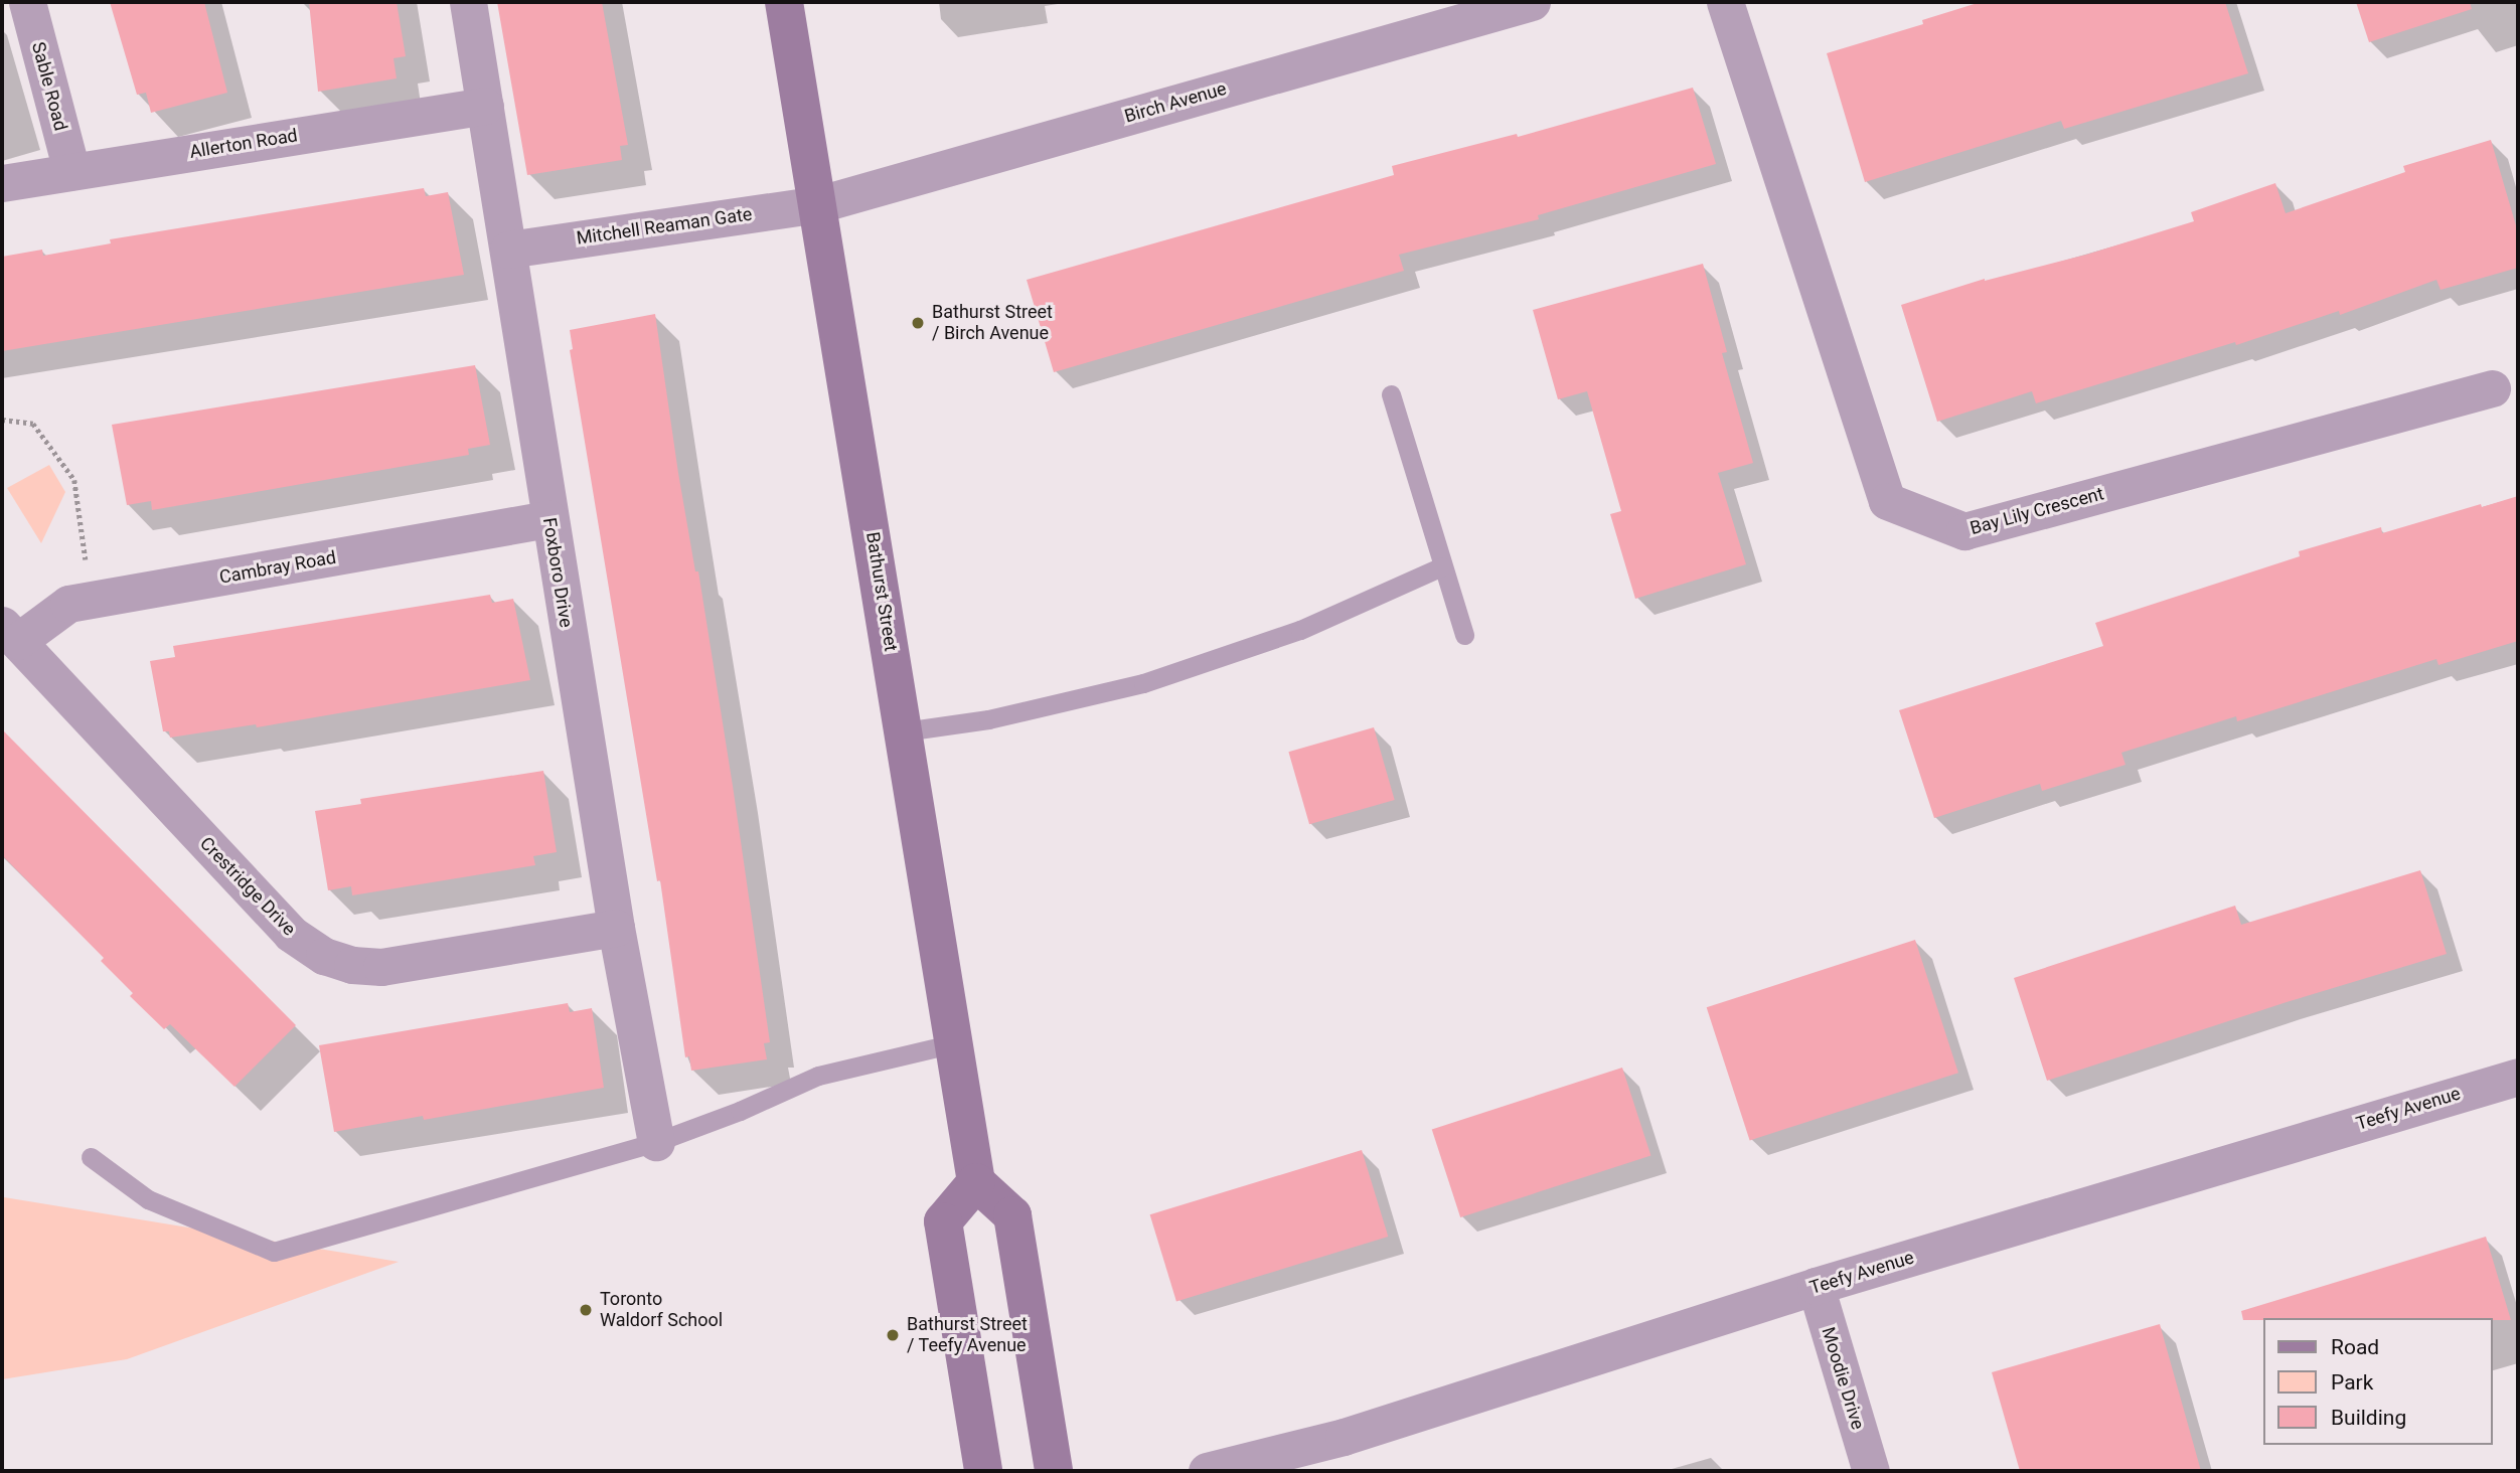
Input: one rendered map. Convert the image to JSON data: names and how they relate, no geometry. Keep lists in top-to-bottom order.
{
  "streets": {
    "main road": ["Bathurst Street"],
    "street": [
      "Sable Road",
      "Birch Avenue",
      "Allerton Road",
      "Mitchell Reaman Gate",
      "Bay Lily Crescent",
      "Cambray Road",
      "Foxboro Drive",
      "Crestridge Drive",
      "Teefy Avenue",
      "Moodie Drive"
    ]
  },
  "crossings": [
    ["Sable Road", "Allerton Road"],
    ["Birch Avenue", "Mitchell Reaman Gate"],
    ["Birch Avenue", "Bathurst Street"],
    ["Allerton Road", "Foxboro Drive"],
    ["Mitchell Reaman Gate", "Foxboro Drive"],
    ["Mitchell Reaman Gate", "Bathurst Street"],
    ["Cambray Road", "Foxboro Drive"],
    ["Cambray Road", "Crestridge Drive"],
    ["Foxboro Drive", "Crestridge Drive"],
    ["Teefy Avenue", "Moodie Drive"]
  ],
  "places": ["Bathurst Street / Birch Avenue", "Toronto Waldorf School", "Bathurst Street / Teefy Avenue"],
  "legend": ["Road", "Park", "Building"]
}
